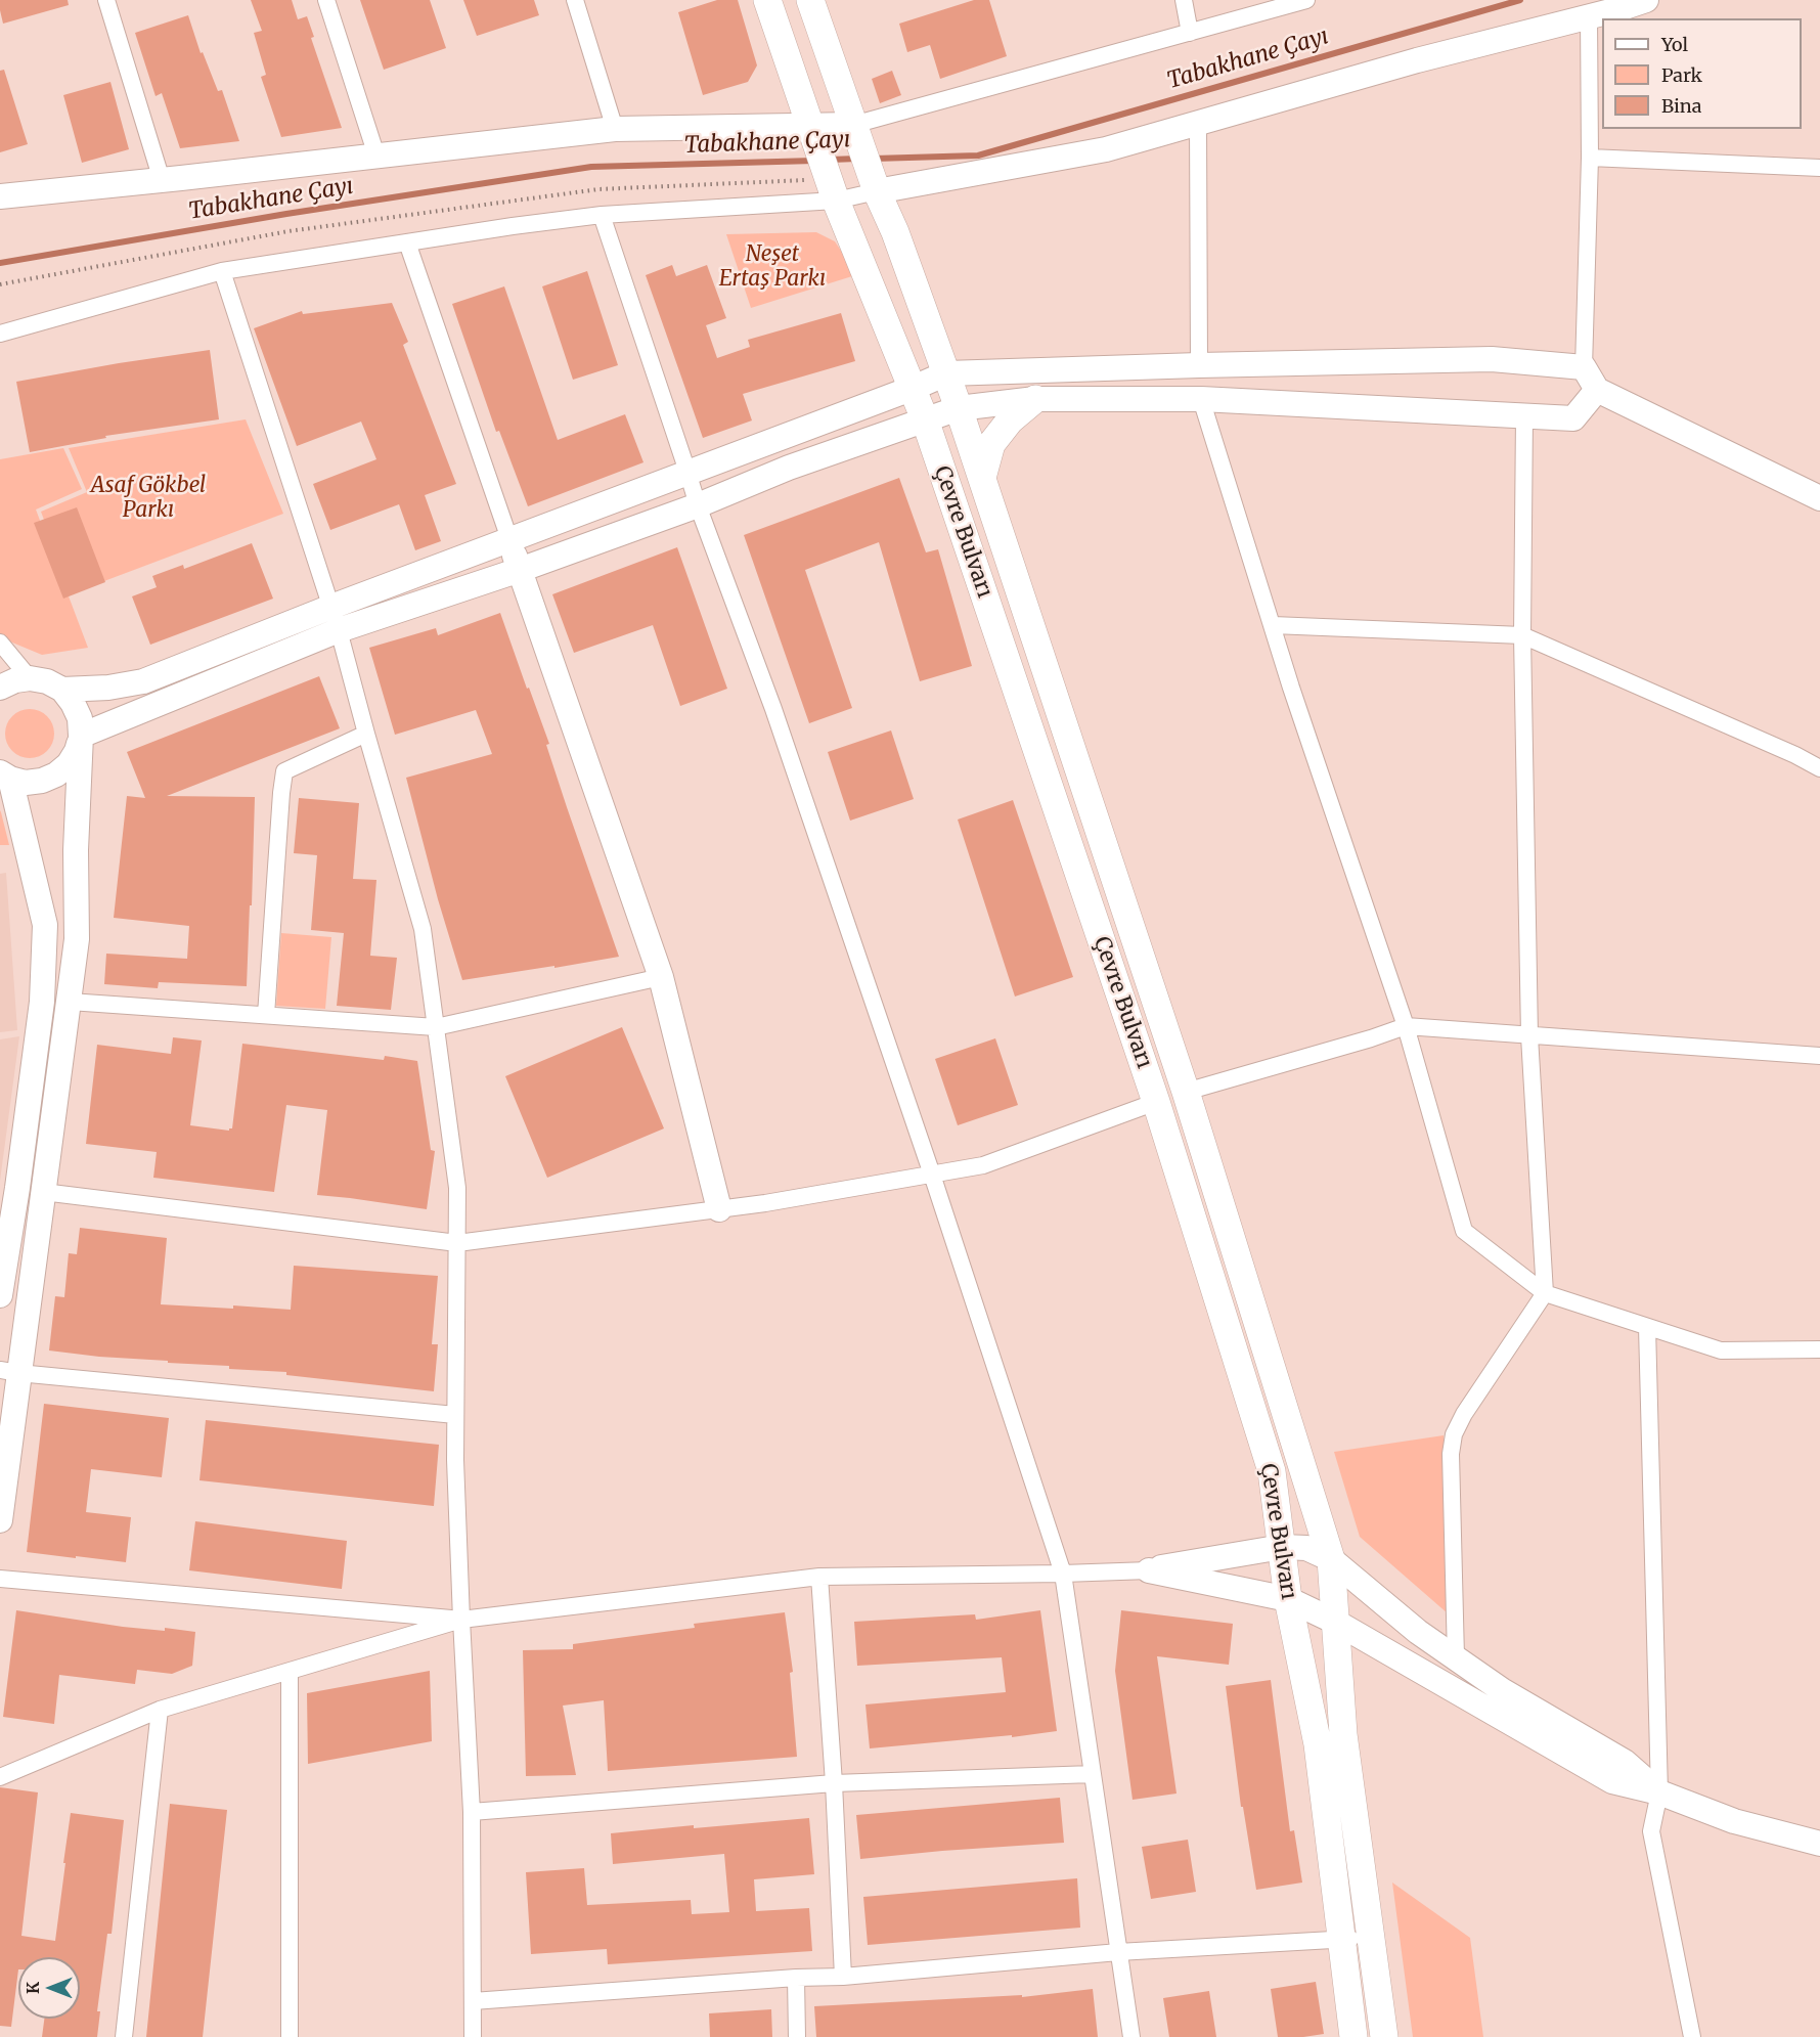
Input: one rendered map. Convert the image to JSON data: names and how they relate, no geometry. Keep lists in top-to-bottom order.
{
  "streets": {
    "main road": ["Çevre Bulvarı"]
  },
  "water": ["Tabakhane Çayı"],
  "parks": ["Neşet Ertaş Parkı", "Asaf Gökbel Parkı"],
  "legend": ["Yol", "Park", "Bina"],
  "north": "left"
}
